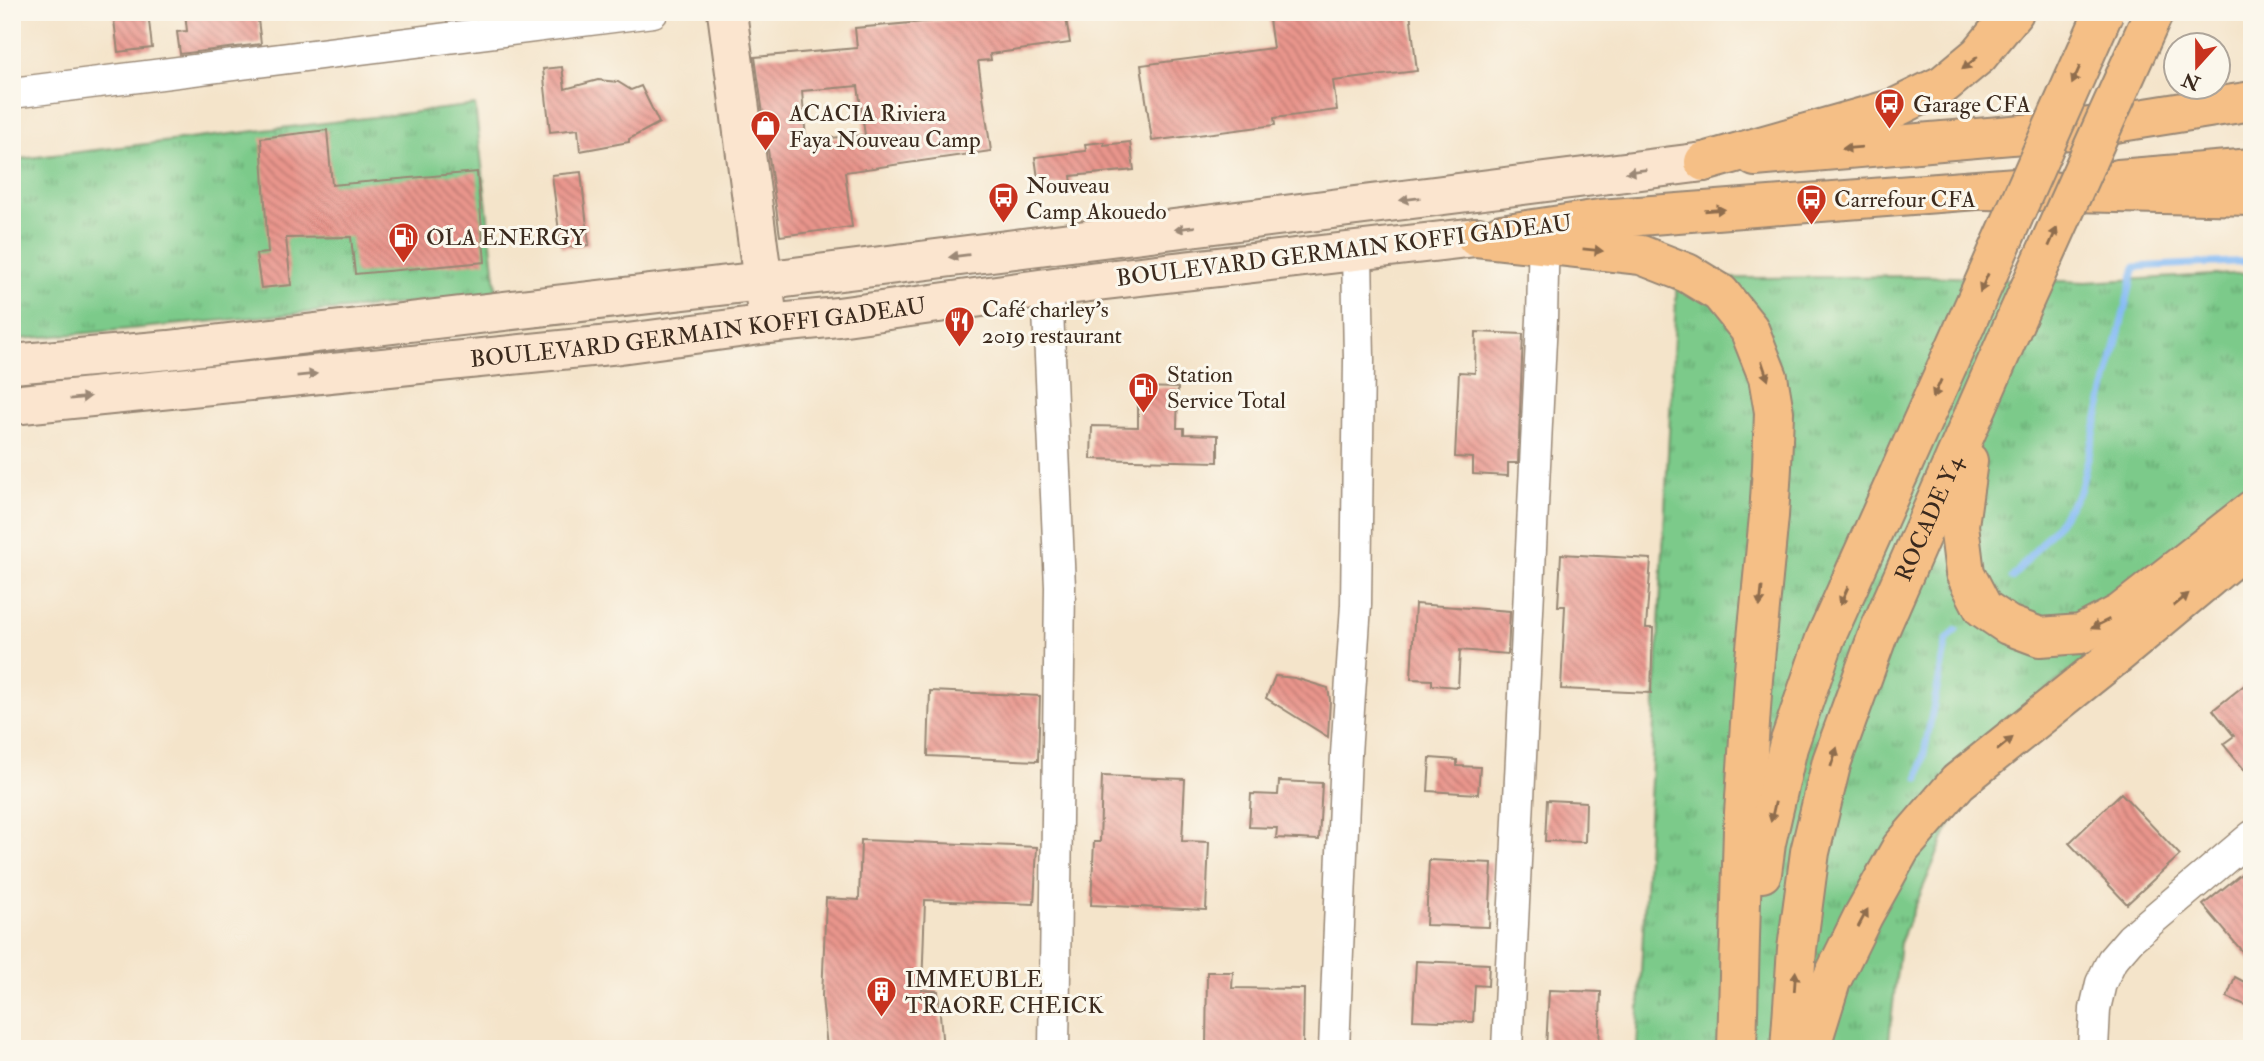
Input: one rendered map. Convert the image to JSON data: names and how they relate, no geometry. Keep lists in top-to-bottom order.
{
  "streets": {
    "main road": ["BOULEVARD GERMAIN KOFFI GADEAU", "ROCADE Y4"]
  },
  "places": {
    "bus stop": ["Garage CFA", "Nouveau Camp Akouedo", "Carrefour CFA"],
    "shop": ["ACACIA Riviera Faya Nouveau Camp"],
    "fuel station": ["OLA ENERGY", "Station Service Total"],
    "restaurant": ["Café charley's 2019 restaurant"],
    "building": ["IMMEUBLE TRAORE CHEICK"]
  },
  "north": "bottom"
}
